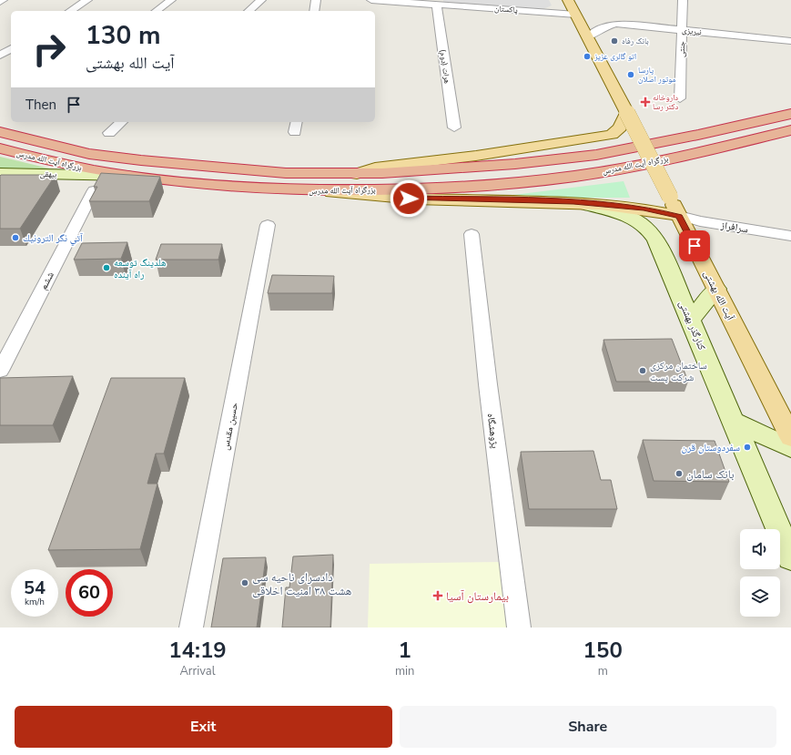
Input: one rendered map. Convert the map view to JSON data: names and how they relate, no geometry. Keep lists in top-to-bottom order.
{
  "streets": {
    "highway": ["بزرگراه آیت الله مدرس"],
    "main road": ["بیهقی", "آیت الله بهشتی", "کنارگذر بهشتی"],
    "street": [
      "پاکستان",
      "نیریزی",
      "جنتی",
      "هرات (دوم)",
      "سرافراز",
      "ششم",
      "حسین مقدس",
      "پژوهشگاه"
    ]
  },
  "crossings": [
    ["پاکستان", "هرات (دوم)"],
    ["پاکستان", "آیت الله بهشتی"],
    ["نیریزی", "جنتی"],
    ["نیریزی", "آیت الله بهشتی"],
    ["بزرگراه آیت الله مدرس", "بیهقی"],
    ["سرافراز", "آیت الله بهشتی"]
  ],
  "places": {
    "other": [
      "بانک رفاه",
      "اتو گالری عزیز",
      "پارسا موتور اصلان",
      "آتي نگر الترونيك",
      "هلدینگ توسعه راه آینده",
      "ساختمان مرکزی شرکت پست",
      "سفردوستان قرن",
      "بانک سامان",
      "دادسرای ناحیه سی هشت ۳۸ امنیت اخلاقی"
    ],
    "health": ["داروخانه دکتر رسا", "بیمارستان آسیا"]
  },
  "page": {
    "turn": ["130 m", "آیت الله بهشتی"],
    "then": "Then",
    "speed": "54 km/h",
    "limit": "60",
    "eta": [
      "14:19",
      "Arrival",
      "1",
      "min",
      "150",
      "m"
    ],
    "buttons": ["Exit", "Share"]
  }
}
